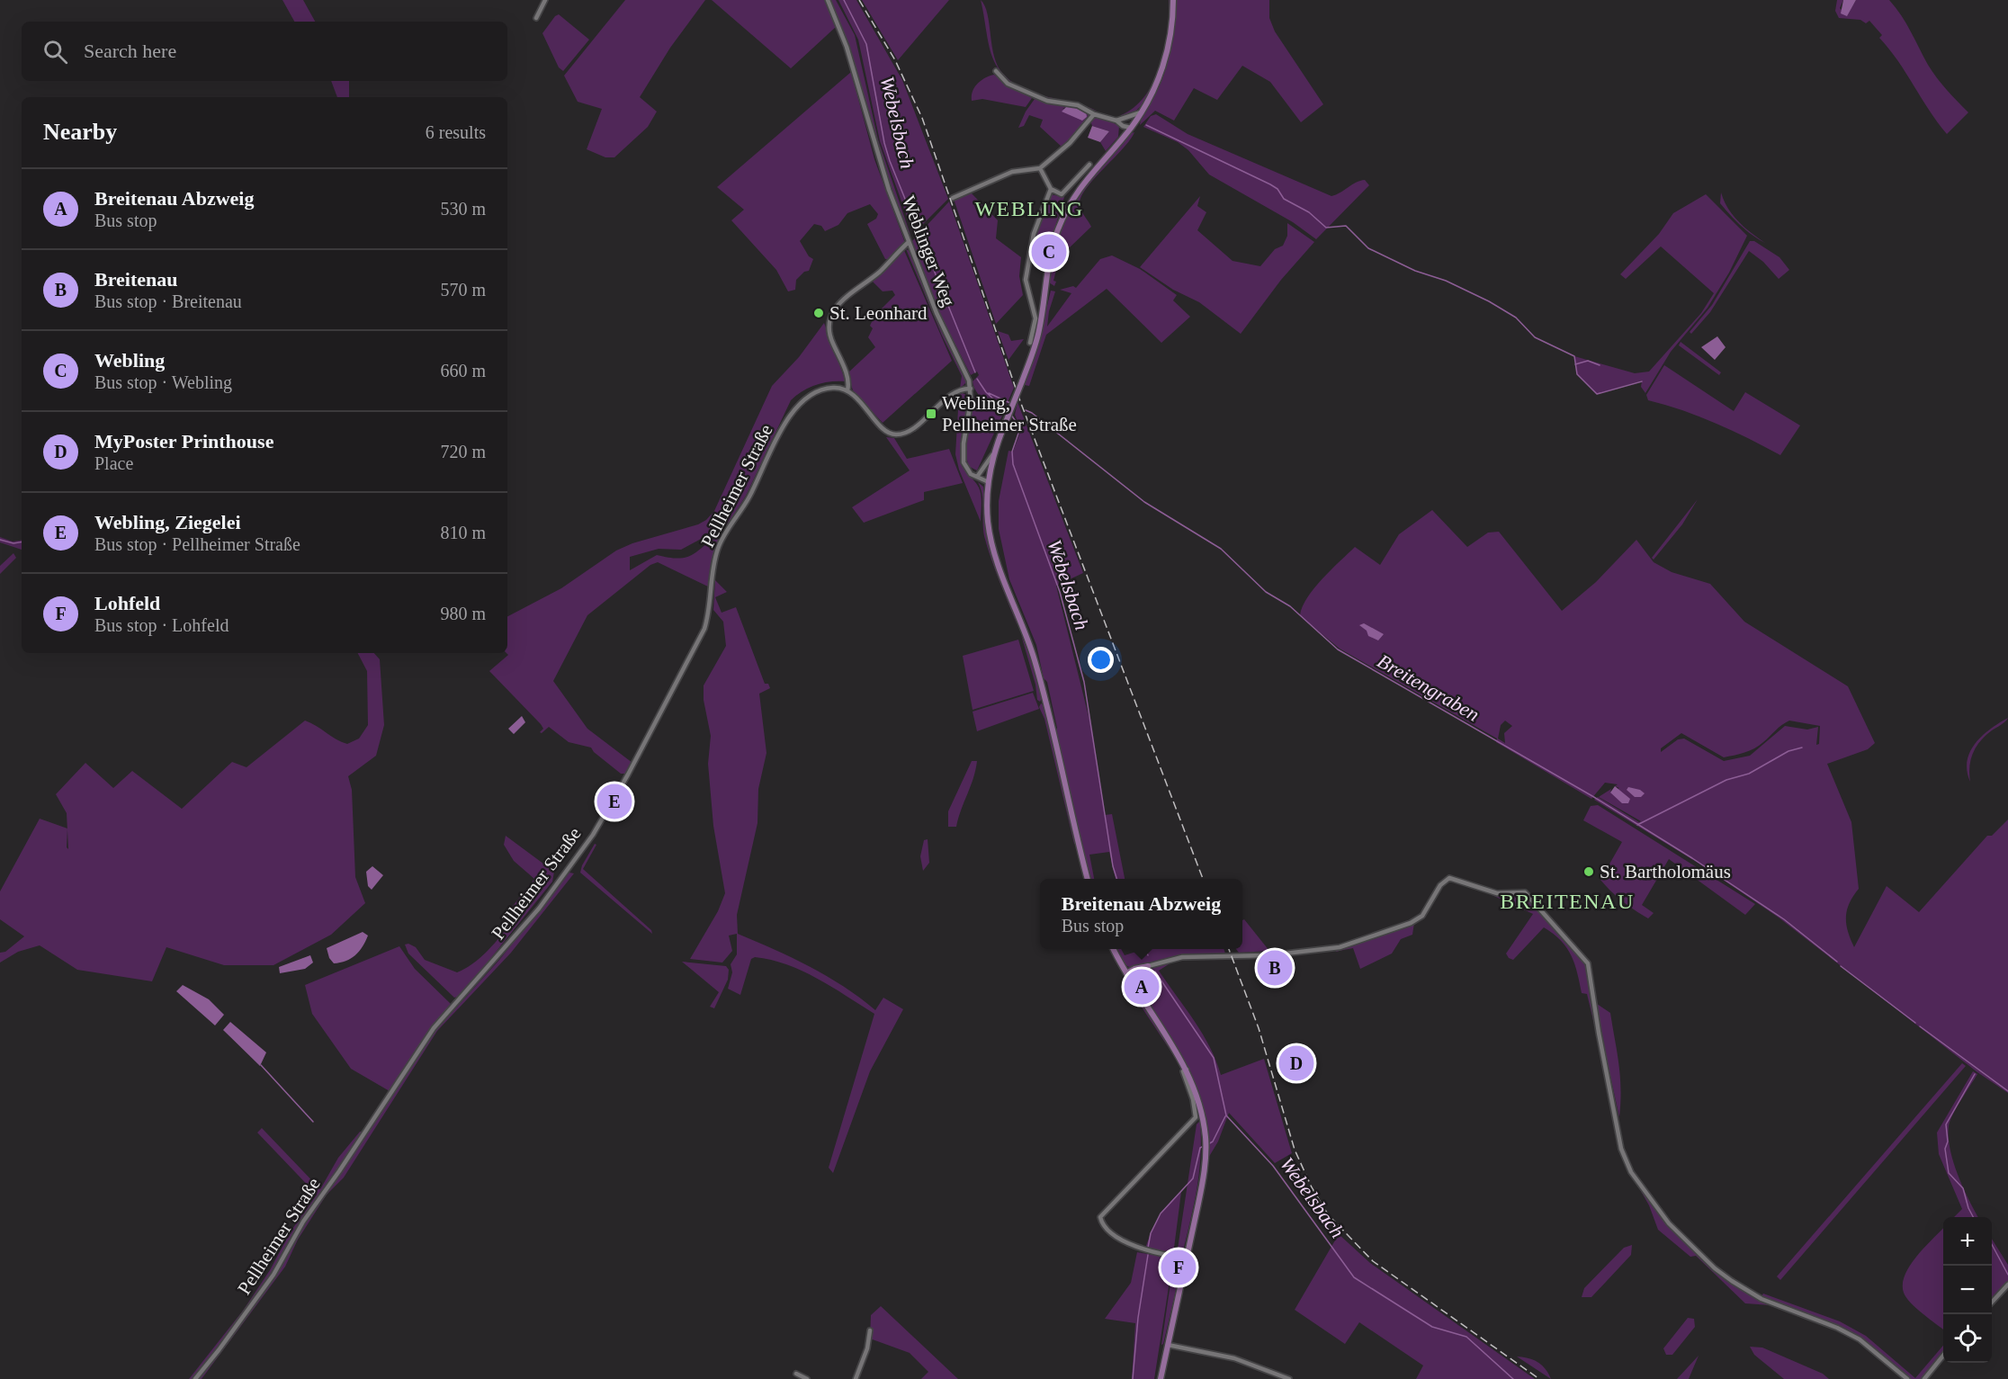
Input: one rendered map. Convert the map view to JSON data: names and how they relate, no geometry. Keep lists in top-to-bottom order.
{
  "streets": {
    "street": ["Weblinger Weg", "Pellheimer Straße"]
  },
  "districts": ["WEBLING", "BREITENAU"],
  "water": ["Webelsbach", "Breitengraben"],
  "places": {
    "other": ["St. Leonhard", "St. Bartholomäus"],
    "transit": ["Webling, Pellheimer Straße"]
  },
  "page": {
    "search": "Search here",
    "heading": ["Nearby", "6 results"],
    "list": [
      {
        "mark": "A",
        "name": "Breitenau Abzweig",
        "note": "Bus stop",
        "value": "530 m"
      },
      {
        "mark": "B",
        "name": "Breitenau",
        "note": "Bus stop · Breitenau",
        "value": "570 m"
      },
      {
        "mark": "C",
        "name": "Webling",
        "note": "Bus stop · Webling",
        "value": "660 m"
      },
      {
        "mark": "D",
        "name": "MyPoster Printhouse",
        "note": "Place",
        "value": "720 m"
      },
      {
        "mark": "E",
        "name": "Webling, Ziegelei",
        "note": "Bus stop · Pellheimer Straße",
        "value": "810 m"
      },
      {
        "mark": "F",
        "name": "Lohfeld",
        "note": "Bus stop · Lohfeld",
        "value": "980 m"
      }
    ],
    "pins": [
      "C",
      "E",
      "B",
      "A",
      "D",
      "F"
    ],
    "popup": ["Breitenau Abzweig", "Bus stop"],
    "map_buttons": ["+", "−"]
  }
}
